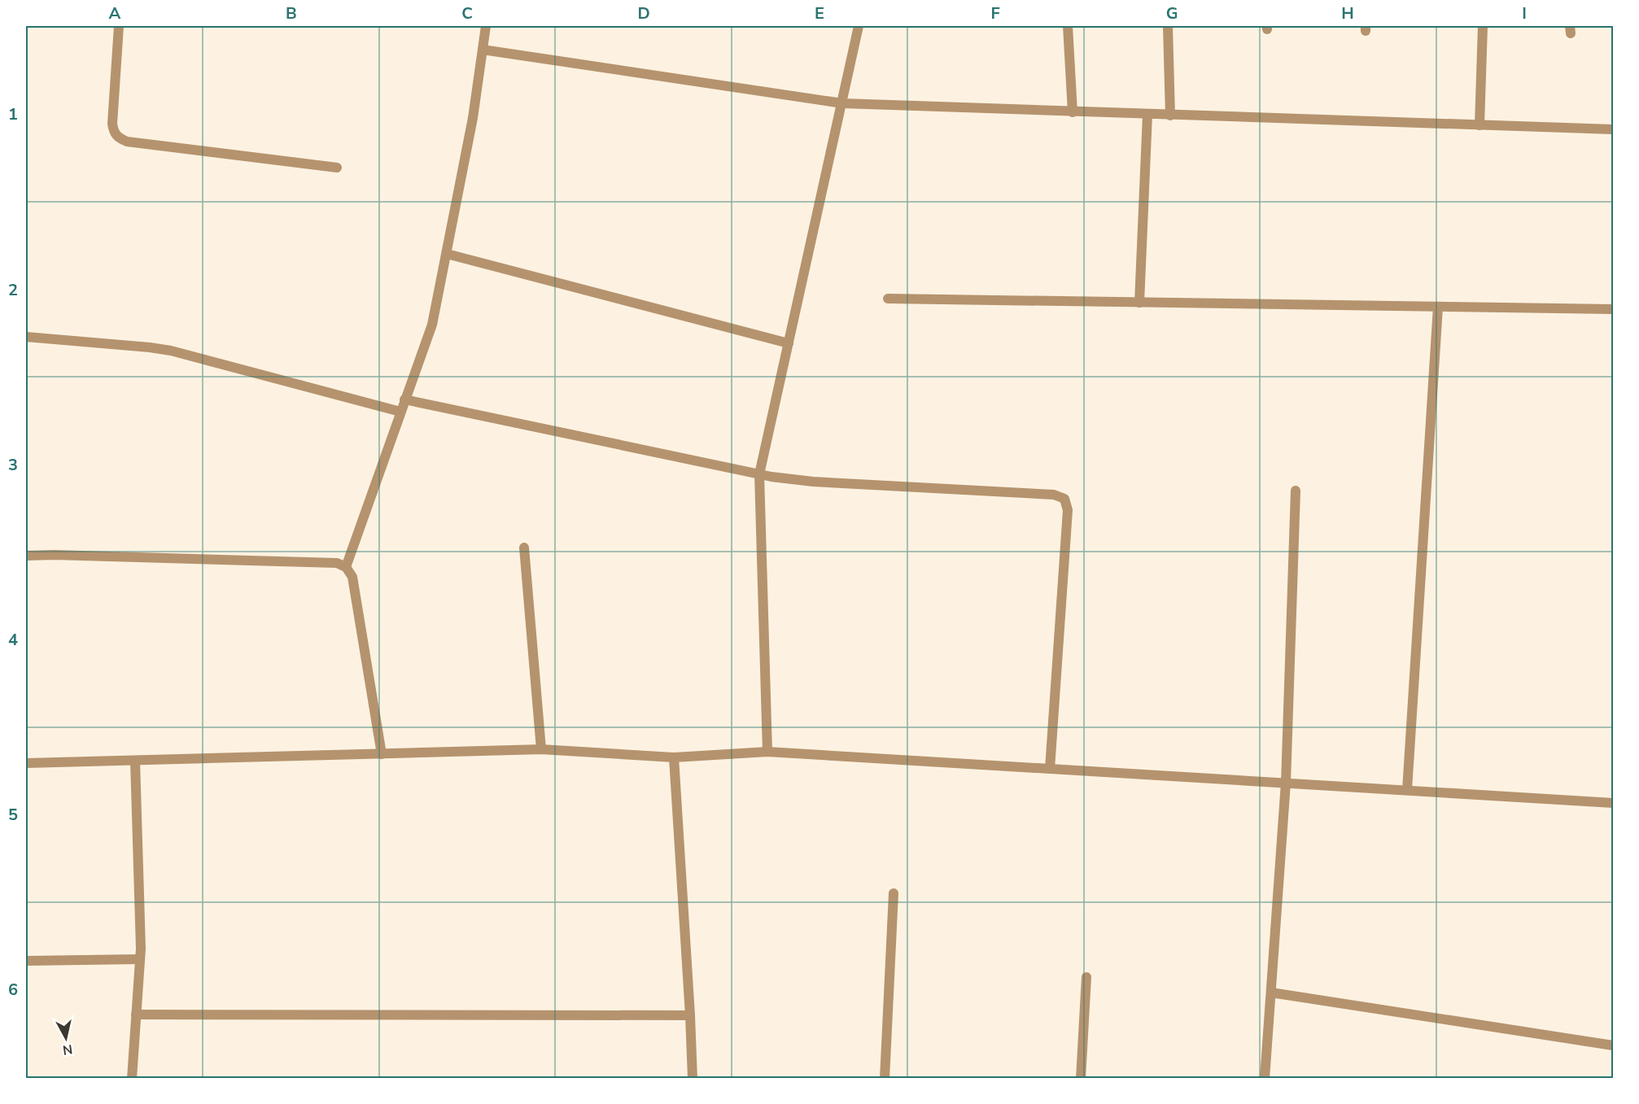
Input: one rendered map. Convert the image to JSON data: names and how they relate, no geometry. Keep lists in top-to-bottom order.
{
  "north": "bottom",
  "grid": {
    "columns": [
      "A",
      "B",
      "C",
      "D",
      "E",
      "F",
      "G",
      "H",
      "I"
    ],
    "rows": [
      "1",
      "2",
      "3",
      "4",
      "5",
      "6"
    ]
  }
}
